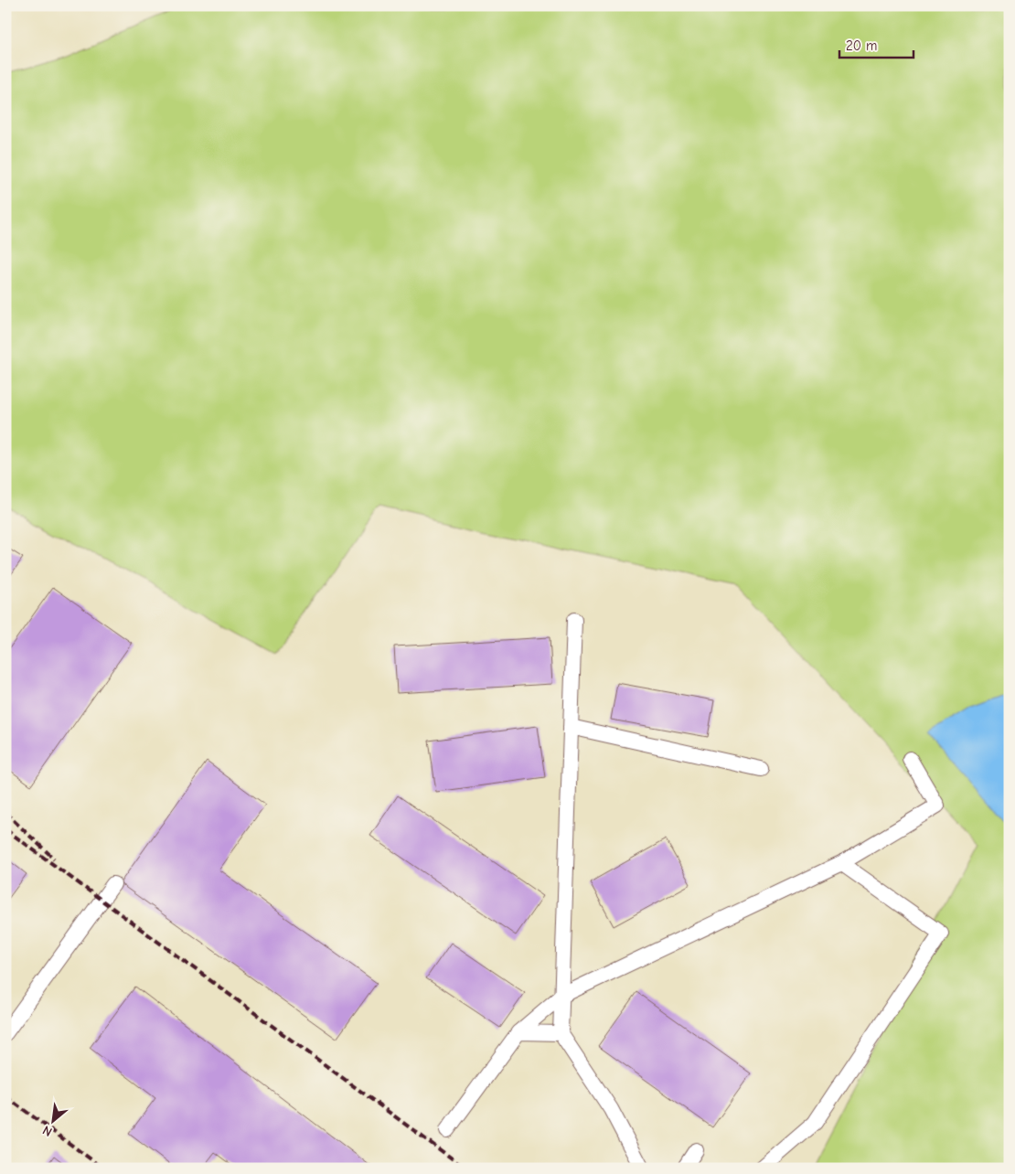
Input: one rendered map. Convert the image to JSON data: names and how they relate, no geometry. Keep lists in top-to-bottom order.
{
  "scale_bar": "20 m",
  "north": "bottom left"
}
